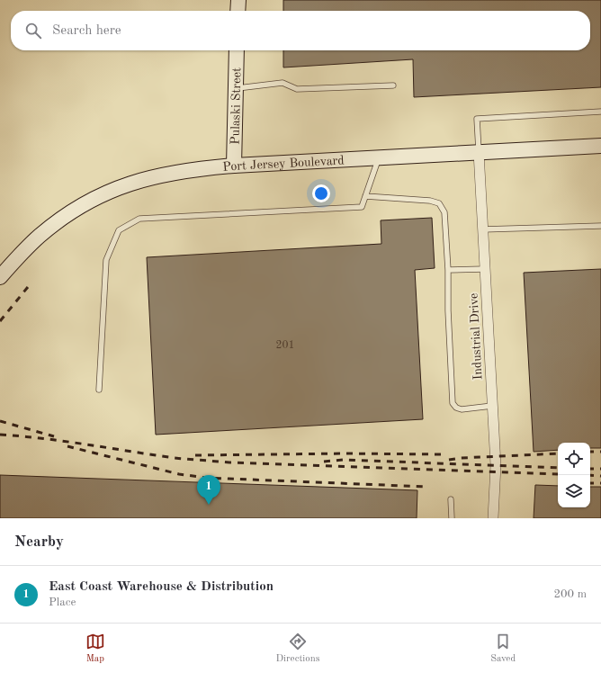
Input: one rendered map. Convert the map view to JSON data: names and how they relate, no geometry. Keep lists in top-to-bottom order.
{
  "streets": {
    "street": ["Pulaski Street", "Port Jersey Boulevard", "Industrial Drive"]
  },
  "crossings": [
    ["Pulaski Street", "Port Jersey Boulevard"],
    ["Port Jersey Boulevard", "Industrial Drive"]
  ],
  "house_numbers": ["201"],
  "page": {
    "search": "Search here",
    "pins": "1",
    "heading": "Nearby",
    "list": [
      {
        "mark": "1",
        "name": "East Coast Warehouse & Distribution",
        "note": "Place",
        "value": "200 m"
      }
    ],
    "nav": ["Map", "Directions", "Saved"]
  }
}
